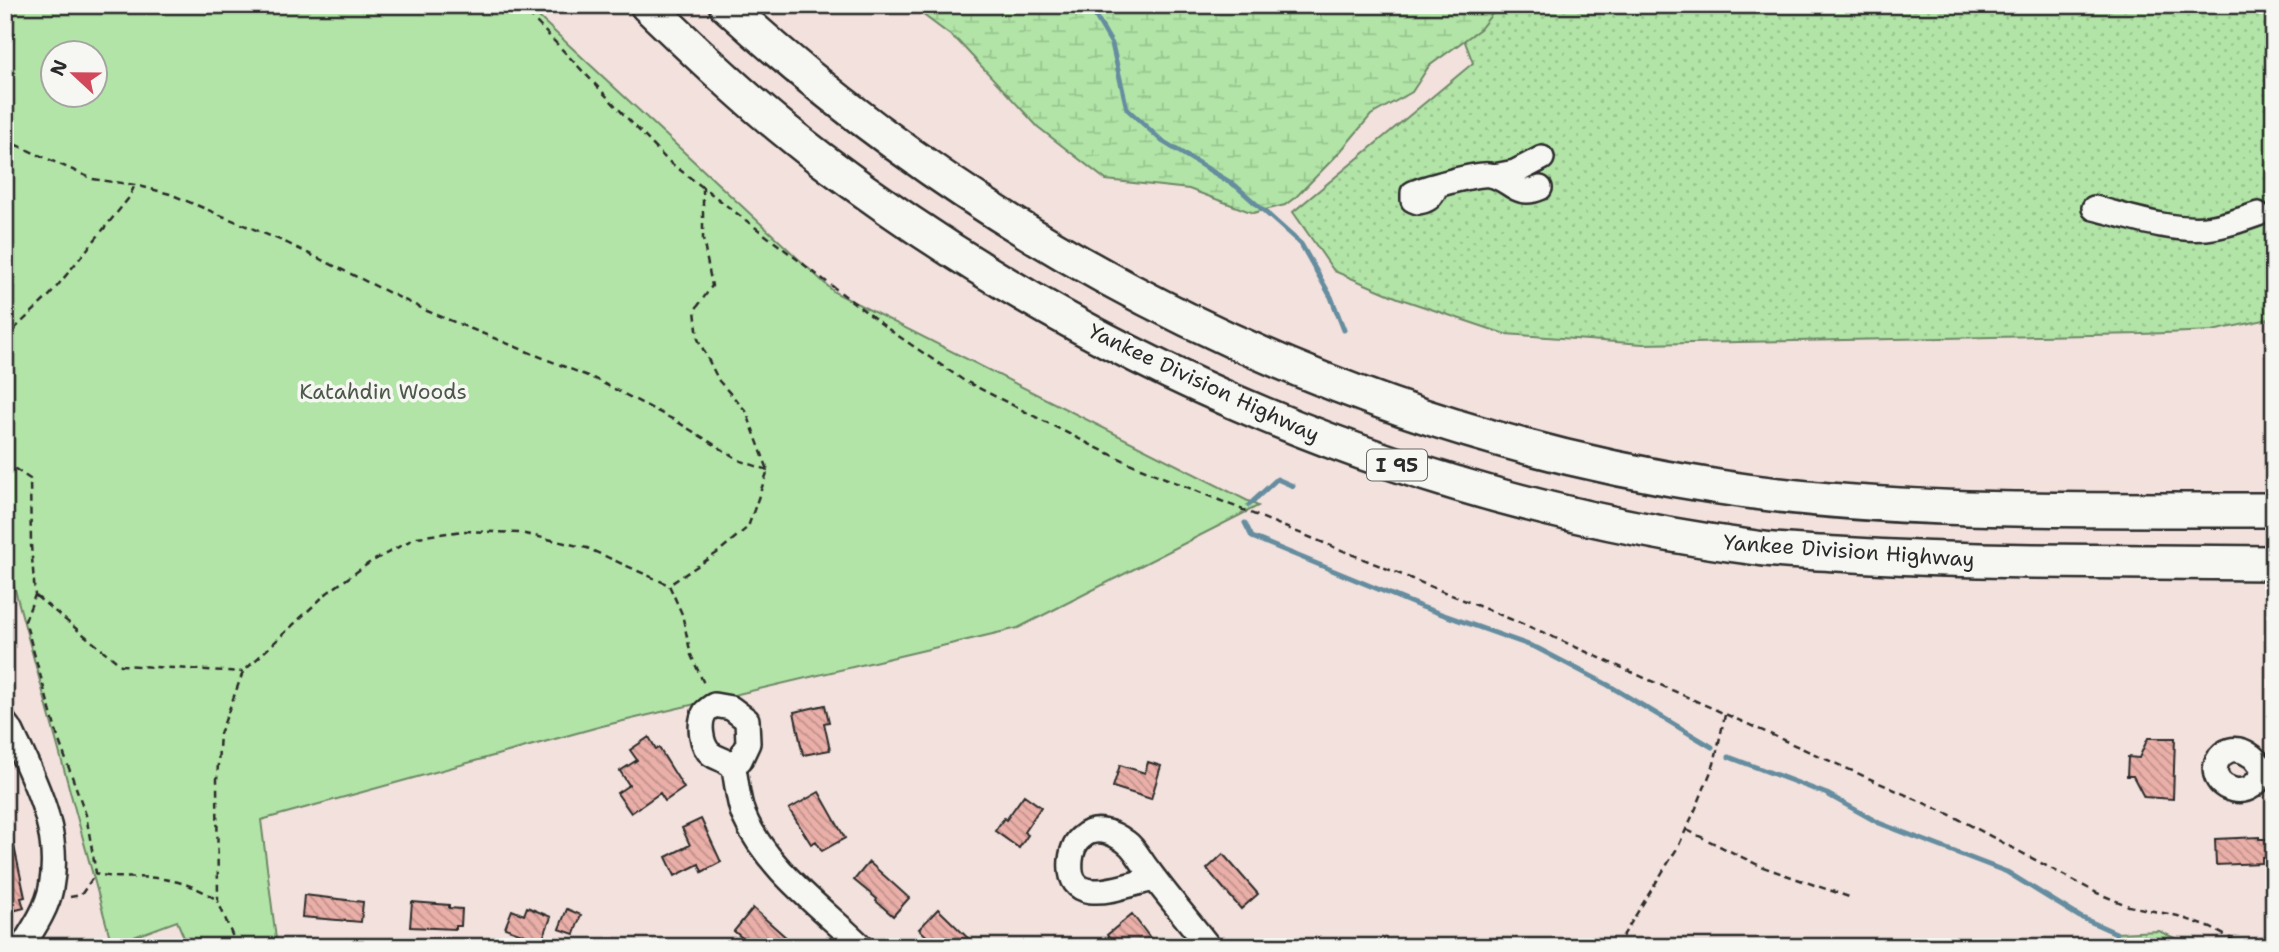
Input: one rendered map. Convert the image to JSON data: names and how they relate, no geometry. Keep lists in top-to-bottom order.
{
  "streets": {
    "highway": ["Yankee Division Highway", "I 95"]
  },
  "parks": ["Katahdin Woods"],
  "north": "left"
}
